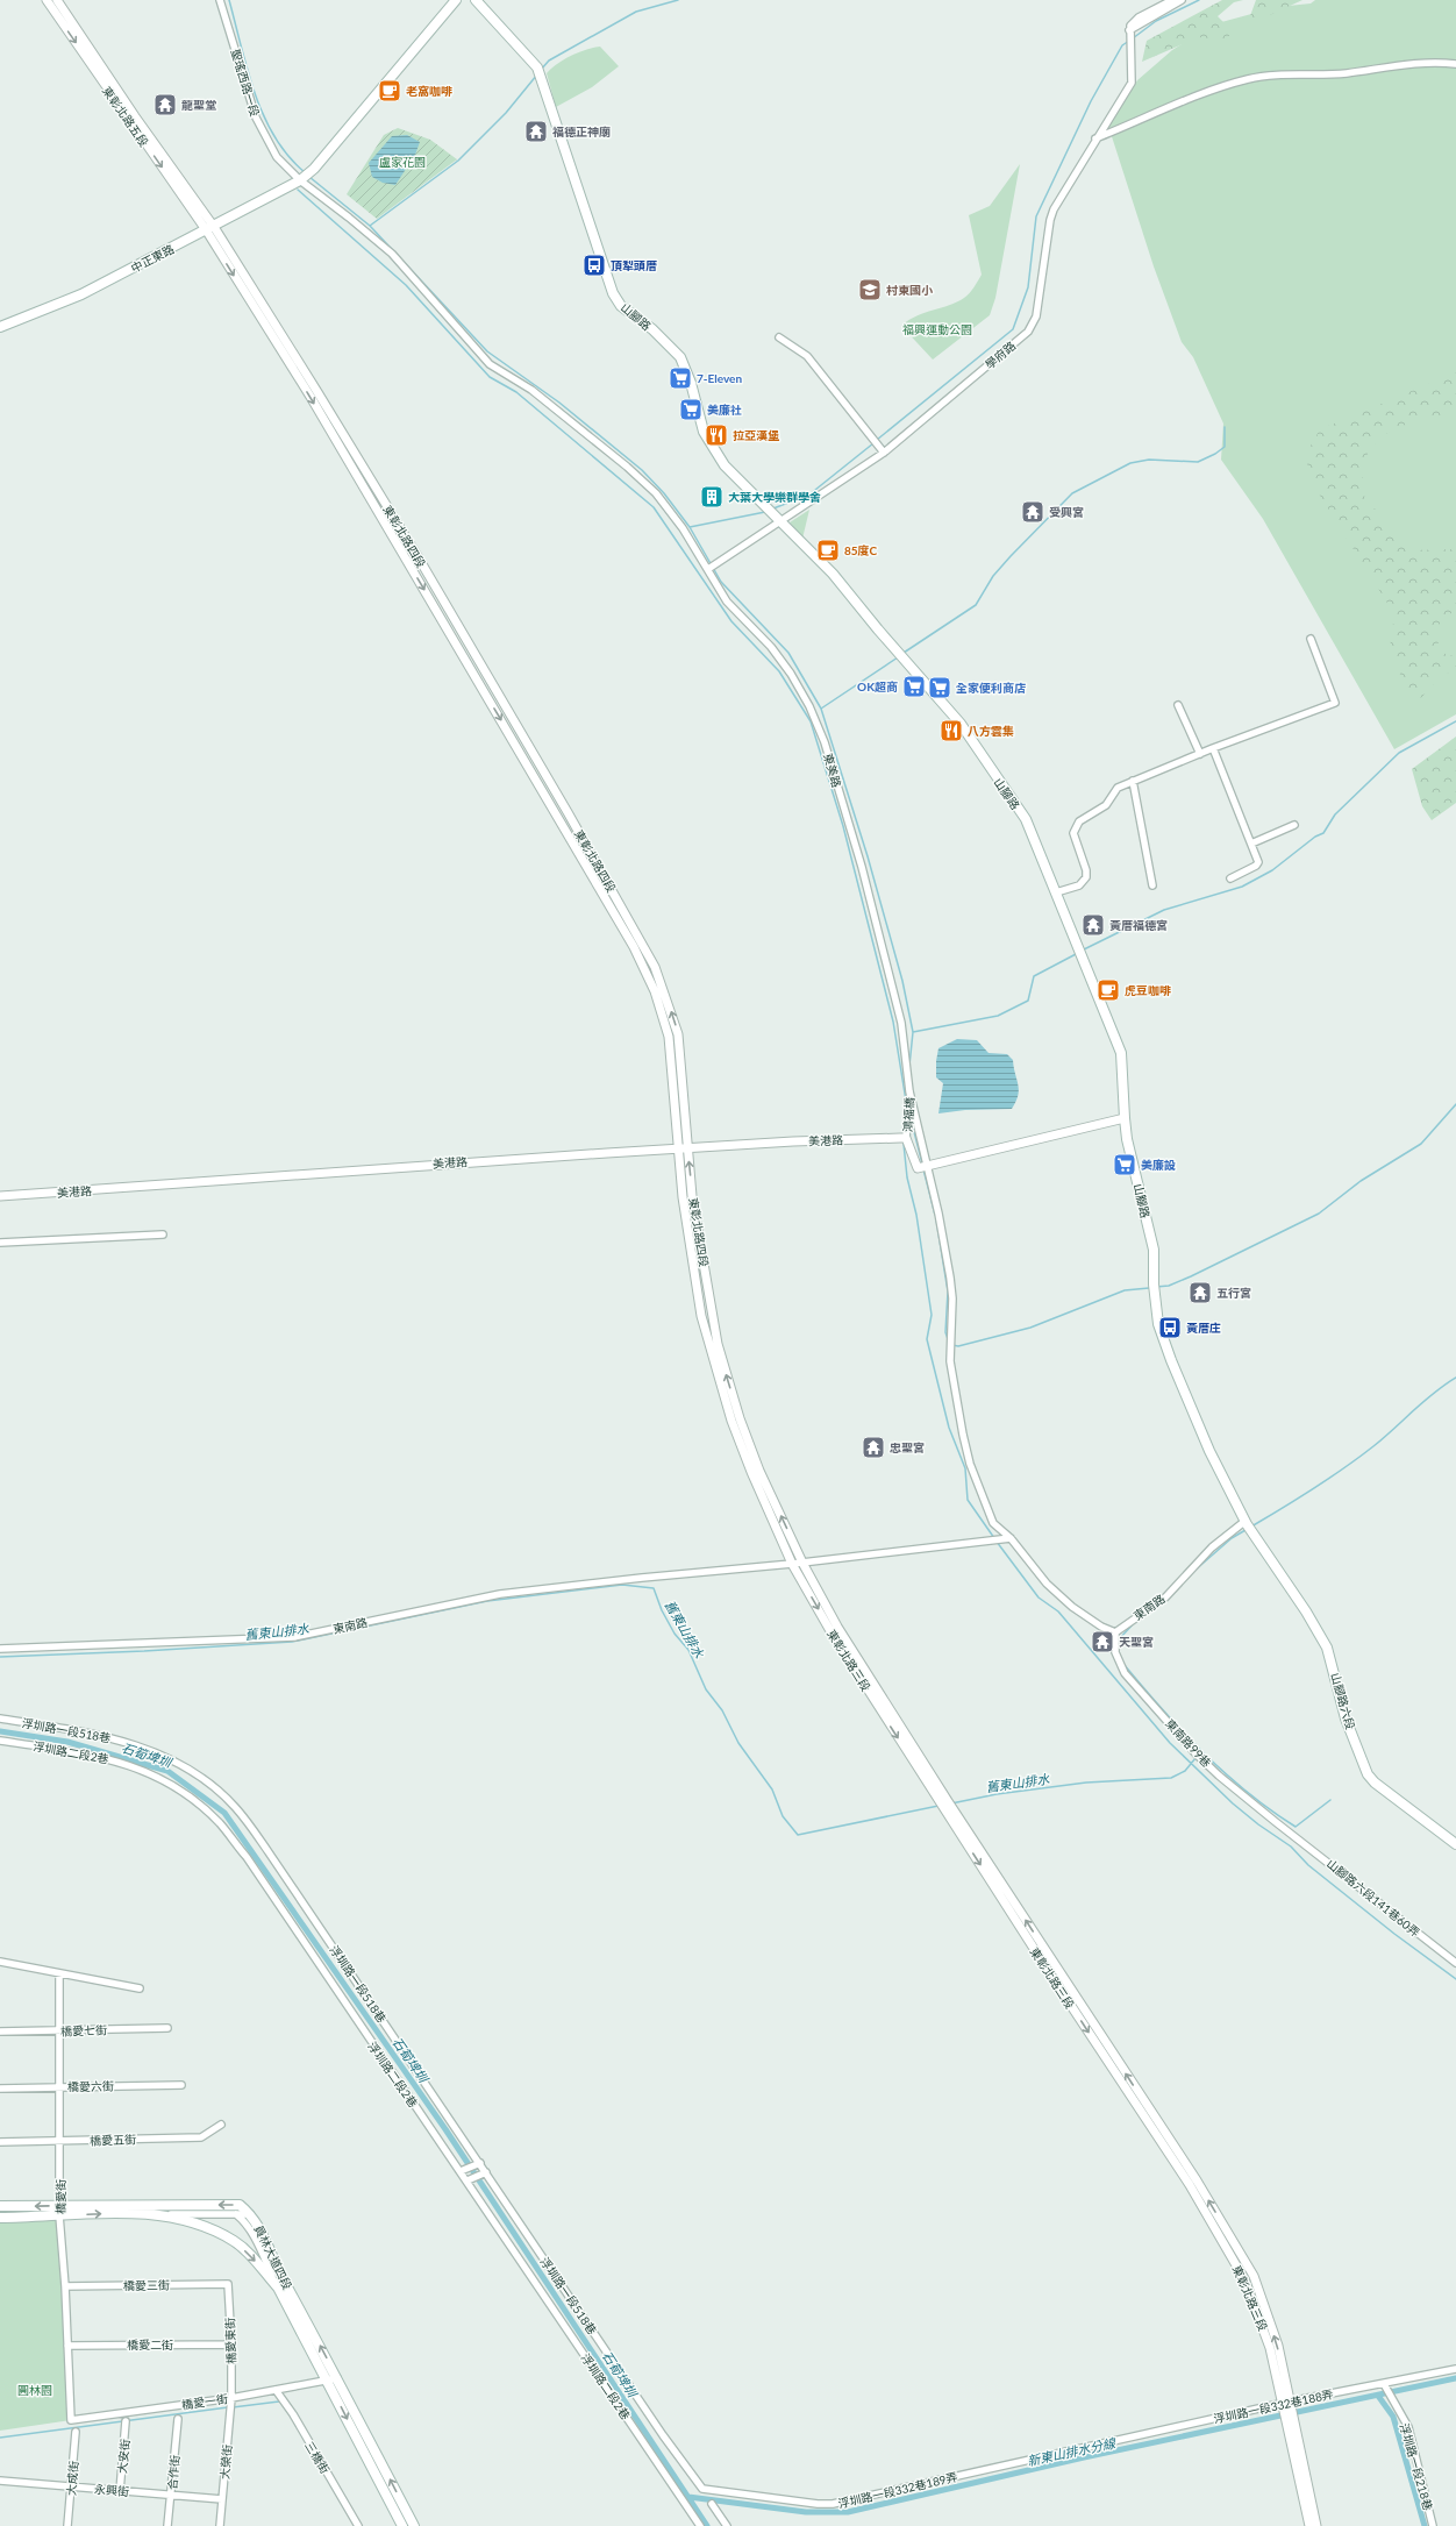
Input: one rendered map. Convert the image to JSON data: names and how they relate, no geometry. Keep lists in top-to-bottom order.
{
  "streets": {
    "main road": [
      "中正東路",
      "山腳路",
      "山腳路六段",
      "員林大道四段"
    ],
    "street": [
      "聖瑤西路一段",
      "東彰北路五段",
      "學府路",
      "東彰北路四段",
      "東美路",
      "鴻福橋",
      "美港路",
      "東南路",
      "東彰北路三段",
      "浮圳路一段518巷",
      "東南路99巷",
      "浮圳路二段2巷",
      "山腳路六段141巷60弄",
      "橋愛七街",
      "橋愛六街",
      "橋愛五街",
      "橋愛街",
      "橋愛三街",
      "橋愛東街",
      "橋愛二街",
      "橋愛一街",
      "浮圳路一段332巷188弄",
      "大安街",
      "三橋街",
      "大榮街",
      "浮圳路一段218巷",
      "合作街",
      "大成街",
      "永興街",
      "浮圳路一段332巷189弄"
    ]
  },
  "crossings": [
    ["聖瑤西路一段", "中正東路"],
    ["聖瑤西路一段", "東美路"],
    ["東彰北路五段", "中正東路"],
    ["東彰北路五段", "東彰北路四段"],
    ["中正東路", "東彰北路四段"],
    ["山腳路", "學府路"],
    ["山腳路", "東南路"],
    ["山腳路", "山腳路六段"],
    ["學府路", "東美路"],
    ["東彰北路四段", "美港路"],
    ["東彰北路四段", "東南路"],
    ["東彰北路四段", "東彰北路三段"],
    ["東美路", "鴻福橋"],
    ["鴻福橋", "美港路"],
    ["東南路", "東彰北路三段"],
    ["東南路", "山腳路六段"],
    ["東南路", "東南路99巷"],
    ["東彰北路三段", "浮圳路一段332巷188弄"],
    ["浮圳路一段518巷", "浮圳路一段332巷189弄"],
    ["東南路99巷", "山腳路六段141巷60弄"],
    ["橋愛七街", "橋愛街"],
    ["橋愛六街", "橋愛街"],
    ["橋愛五街", "橋愛街"],
    ["橋愛街", "員林大道四段"],
    ["橋愛街", "橋愛三街"],
    ["橋愛街", "橋愛二街"],
    ["橋愛街", "橋愛一街"],
    ["員林大道四段", "橋愛一街"],
    ["橋愛三街", "橋愛東街"],
    ["橋愛東街", "橋愛二街"],
    ["橋愛東街", "橋愛一街"],
    ["橋愛東街", "大榮街"],
    ["橋愛一街", "三橋街"],
    ["橋愛一街", "大榮街"],
    ["浮圳路一段332巷188弄", "浮圳路一段218巷"],
    ["浮圳路一段332巷188弄", "浮圳路一段332巷189弄"],
    ["大安街", "永興街"],
    ["大榮街", "永興街"],
    ["合作街", "永興街"],
    ["大成街", "永興街"]
  ],
  "water": ["舊東山排水", "石筍埤圳", "新東山排水分線"],
  "parks": ["盧家花園", "福興運動公園", "圓林園"],
  "places": {
    "cafe": ["老窩咖啡", "85度C", "虎豆咖啡"],
    "temple": [
      "龍聖堂",
      "福德正神廟",
      "受興宮",
      "黃厝福德宮",
      "五行宮",
      "忠聖宮",
      "天聖宮"
    ],
    "bus stop": ["頂犁頭厝", "黃厝庄"],
    "school or university": ["村東國小"],
    "supermarket": [
      "7-Eleven",
      "美廉社",
      "OK超商",
      "全家便利商店",
      "美廉設"
    ],
    "restaurant": ["拉亞漢堡", "八方雲集"],
    "building": ["大葉大學樂群學舍"]
  }
}
